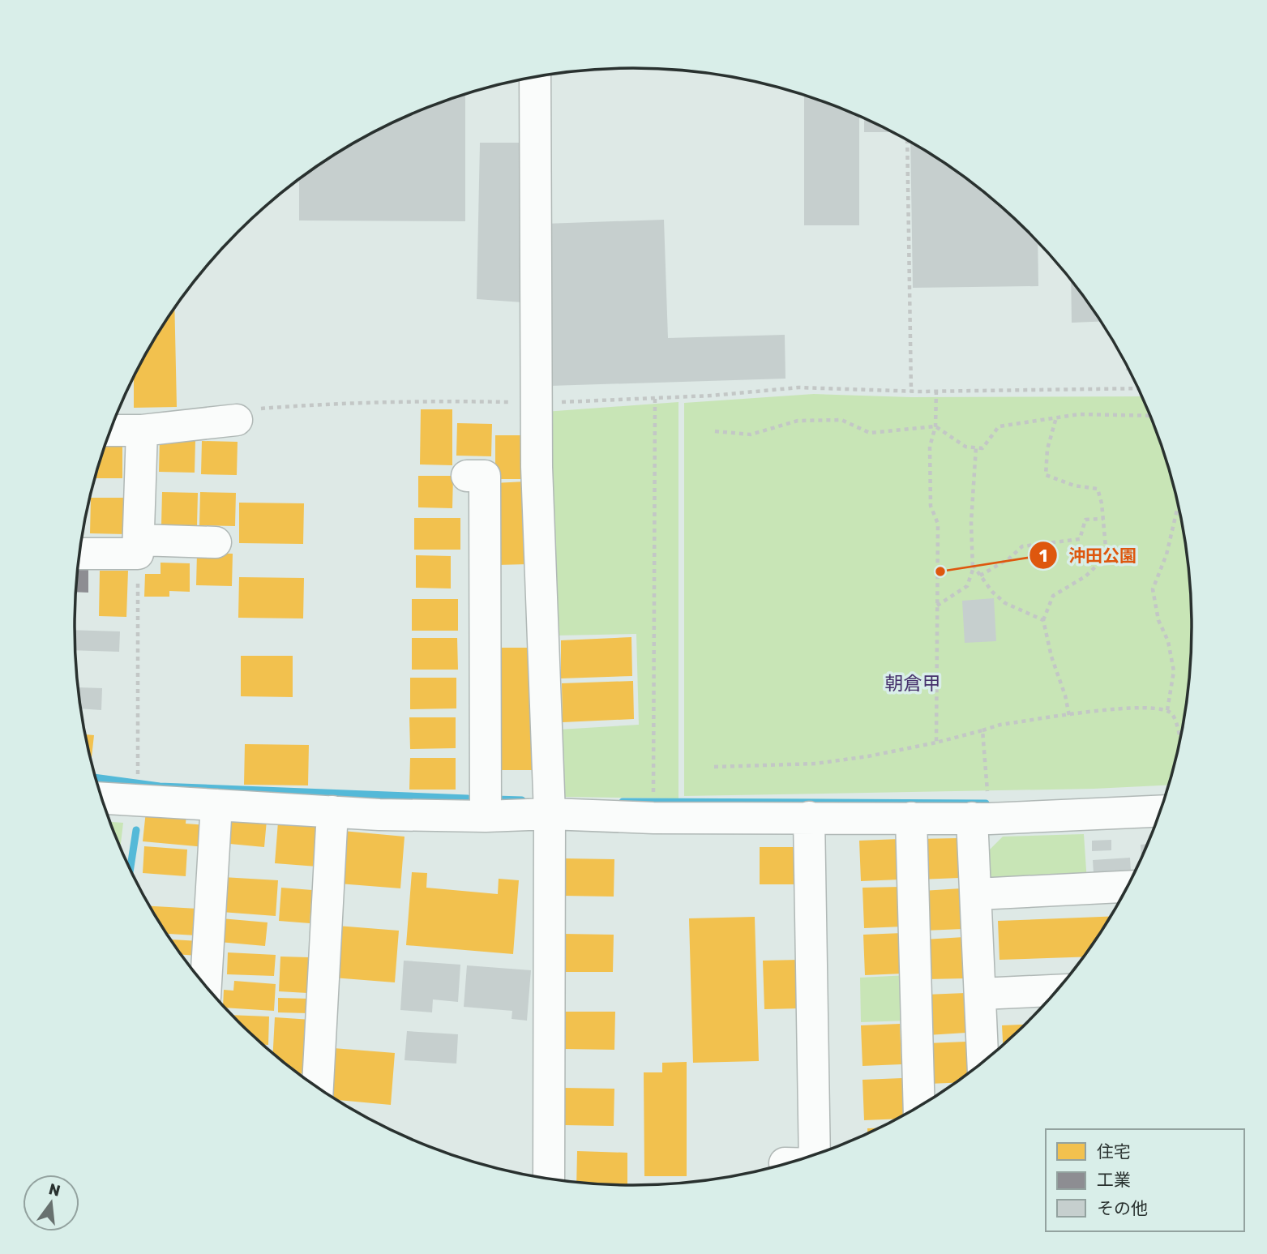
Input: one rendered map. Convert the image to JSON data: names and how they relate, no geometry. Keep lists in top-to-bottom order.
{
  "districts": ["朝倉甲"],
  "places": ["沖田公園"],
  "legend": ["住宅", "工業", "その他"],
  "north": "top"
}
